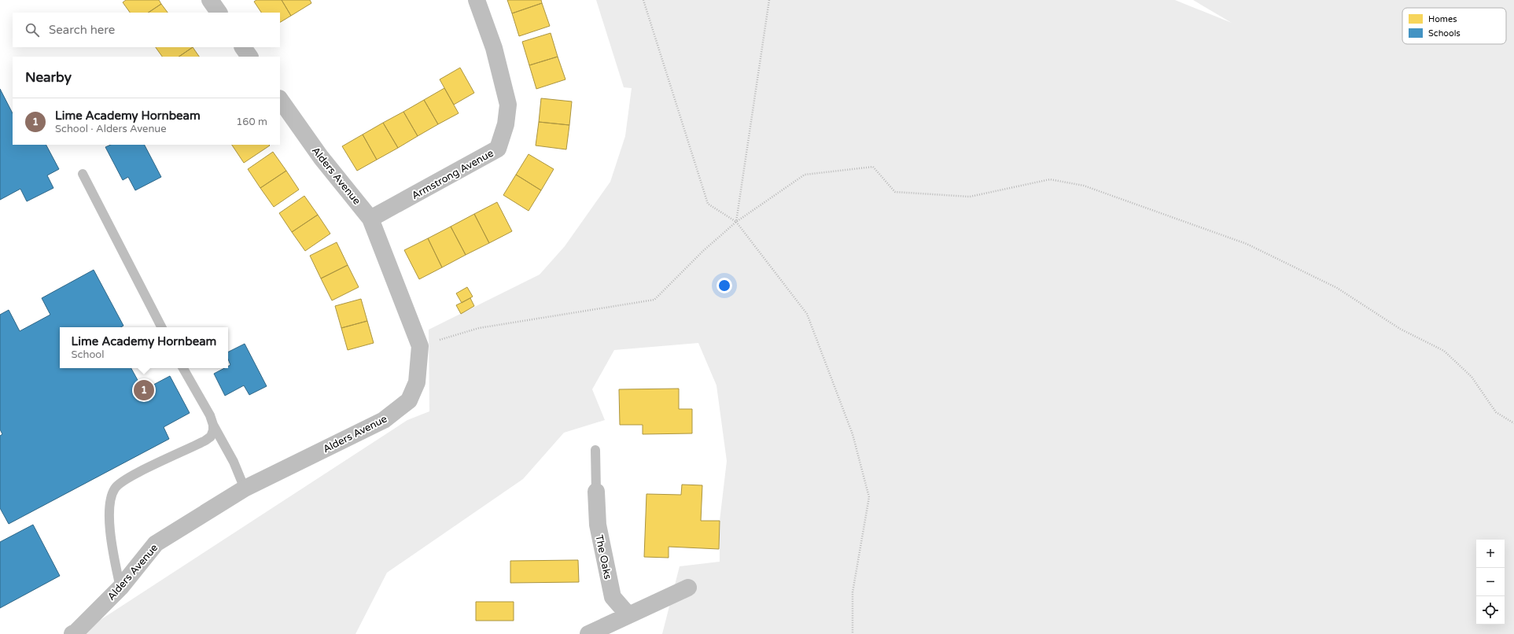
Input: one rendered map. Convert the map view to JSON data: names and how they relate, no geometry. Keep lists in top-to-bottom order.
{
  "streets": {
    "street": ["Armstrong Avenue", "Alders Avenue", "The Oaks"]
  },
  "crossings": [
    ["Armstrong Avenue", "Alders Avenue"]
  ],
  "legend": ["Homes", "Schools"],
  "page": {
    "search": "Search here",
    "heading": "Nearby",
    "list": [
      {
        "mark": "1",
        "name": "Lime Academy Hornbeam",
        "note": "School · Alders Avenue",
        "value": "160 m"
      }
    ],
    "popup": ["Lime Academy Hornbeam", "School"],
    "pins": "1",
    "map_buttons": ["+", "−"]
  }
}
